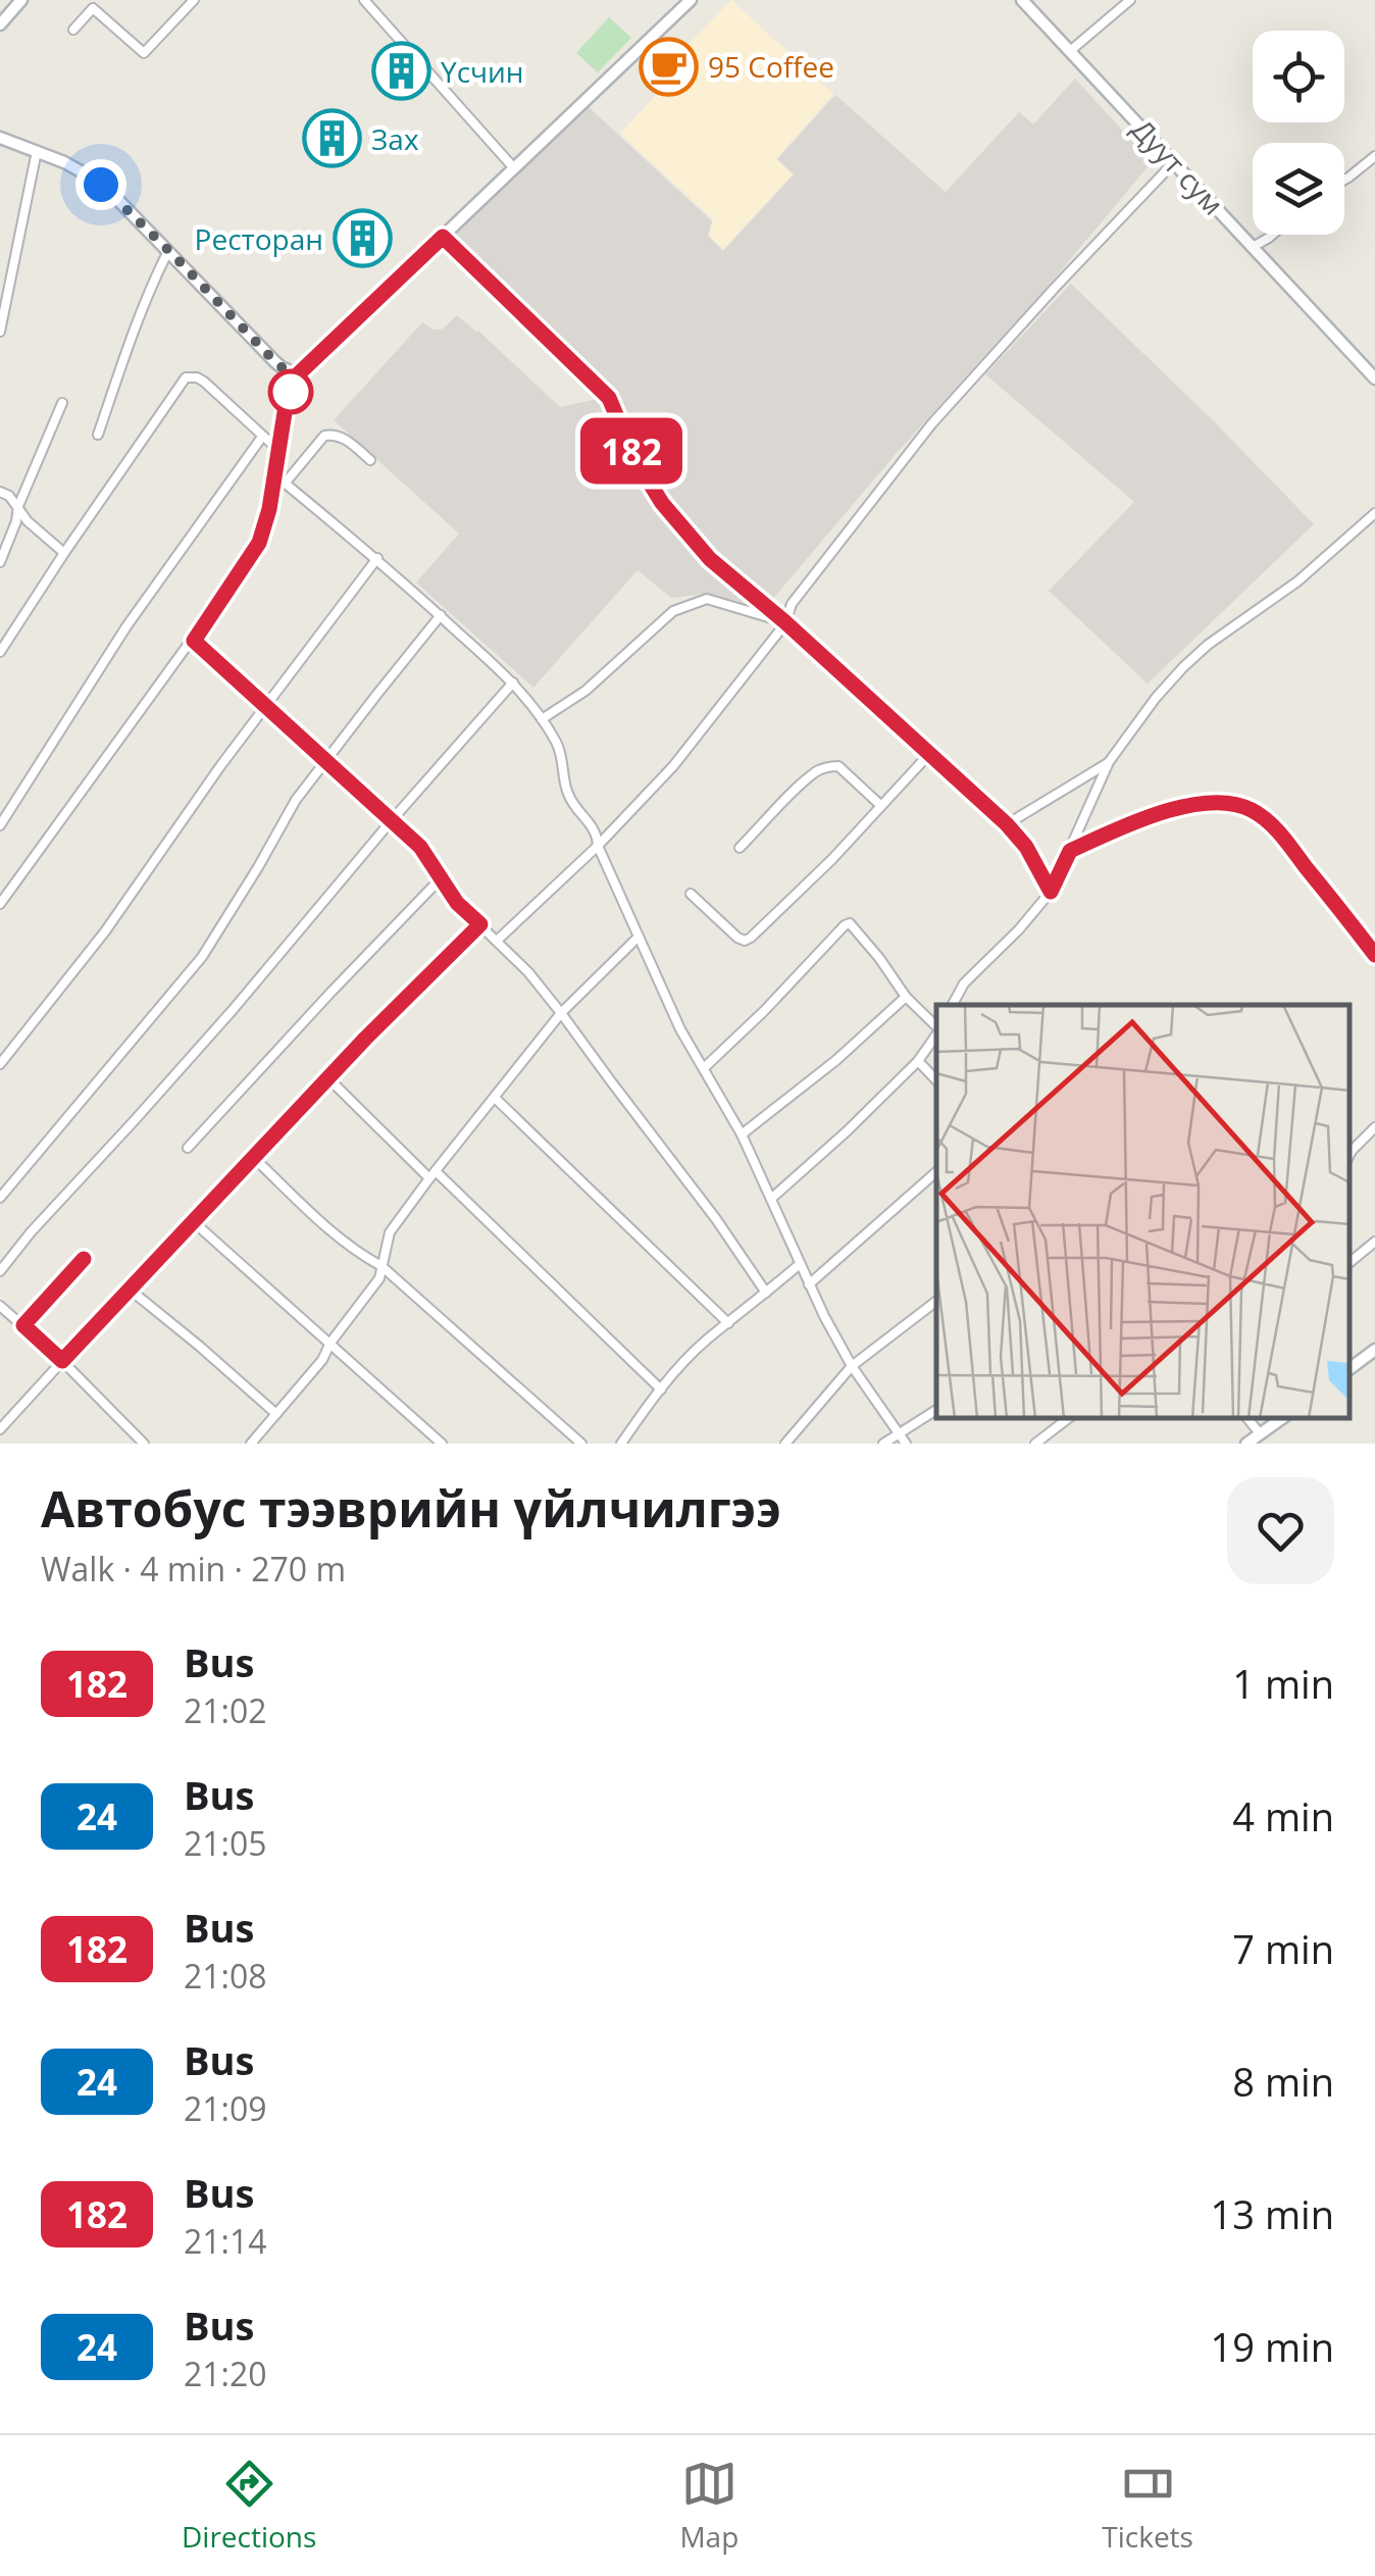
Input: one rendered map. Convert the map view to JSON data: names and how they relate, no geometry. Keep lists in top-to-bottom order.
{
  "streets": {
    "street": ["Дуут сум"]
  },
  "places": {
    "cafe": ["95 Coffee"],
    "building": ["Үсчин", "Зах", "Ресторан"]
  },
  "lines": ["bus line 182"],
  "page": {
    "on_map": "182",
    "heading": ["Автобус тээврийн үйлчилгээ", "Walk · 4 min · 270 m"],
    "list": [
      {
        "mark": "182",
        "name": "Bus",
        "note": "21:02",
        "value": "1 min"
      },
      {
        "mark": "24",
        "name": "Bus",
        "note": "21:05",
        "value": "4 min"
      },
      {
        "mark": "182",
        "name": "Bus",
        "note": "21:08",
        "value": "7 min"
      },
      {
        "mark": "24",
        "name": "Bus",
        "note": "21:09",
        "value": "8 min"
      },
      {
        "mark": "182",
        "name": "Bus",
        "note": "21:14",
        "value": "13 min"
      },
      {
        "mark": "24",
        "name": "Bus",
        "note": "21:20",
        "value": "19 min"
      }
    ],
    "tabs": ["Directions", "Map", "Tickets"]
  }
}
